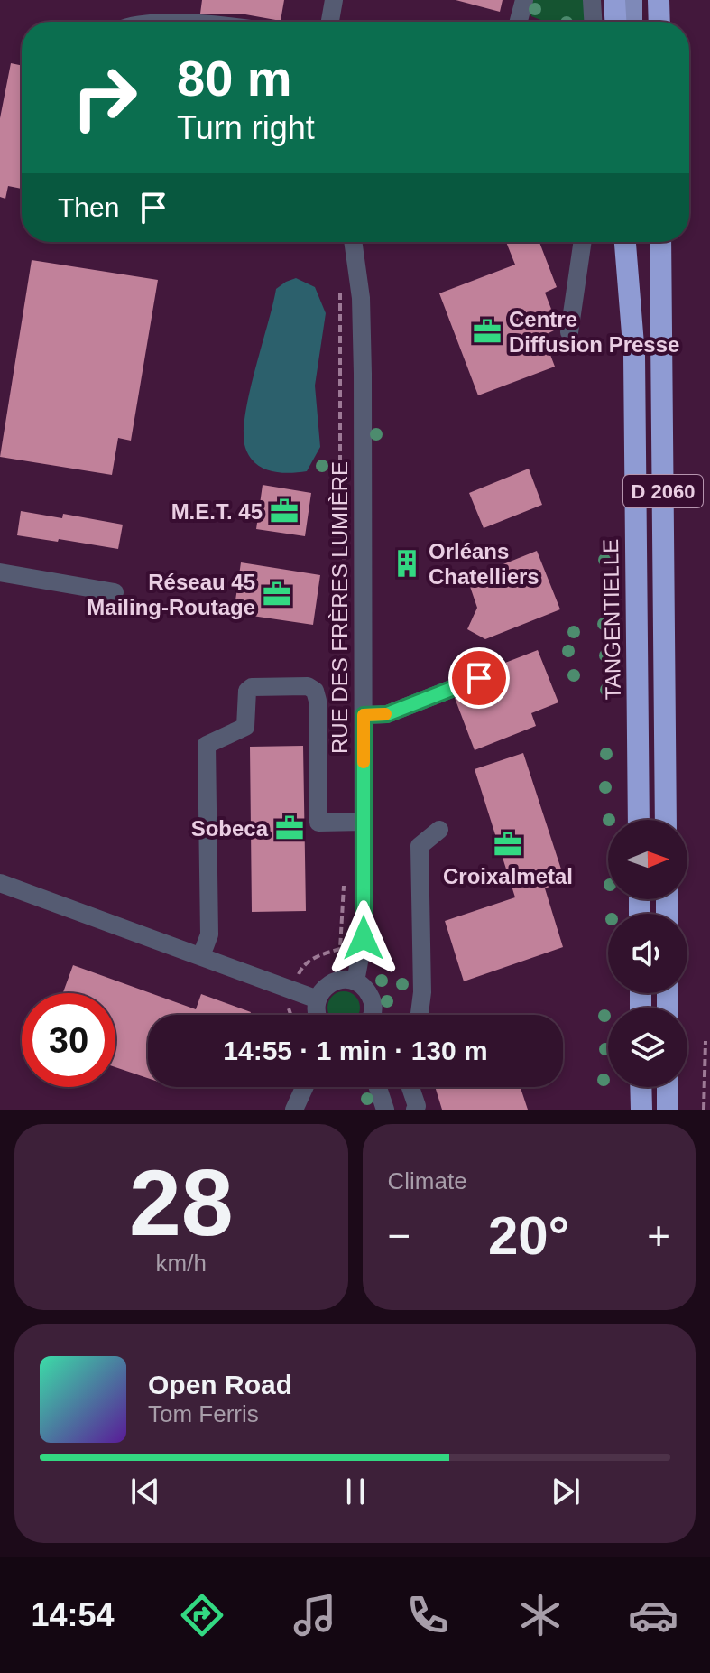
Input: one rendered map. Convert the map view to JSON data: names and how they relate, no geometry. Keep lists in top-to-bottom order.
{
  "streets": {
    "highway": ["D 2060", "TANGENTIELLE"],
    "street": ["RUE DES FRÈRES LUMIÈRE"]
  },
  "places": {
    "office": [
      "Centre Diffusion Presse",
      "M.E.T. 45",
      "Réseau 45 Mailing-Routage",
      "Sobeca",
      "Croixalmetal"
    ],
    "building": ["Orléans Chatelliers"]
  },
  "north": "right",
  "page": {
    "turn": ["80 m", "Turn right"],
    "then": "Then",
    "limit": "30",
    "trip": "14:55 · 1 min · 130 m",
    "tile": [
      ["28", "km/h"],
      "Climate"
    ],
    "heat": ["−", "20°", "+"],
    "song": ["Open Road", "Tom Ferris"],
    "tabs": "14:54"
  }
}
